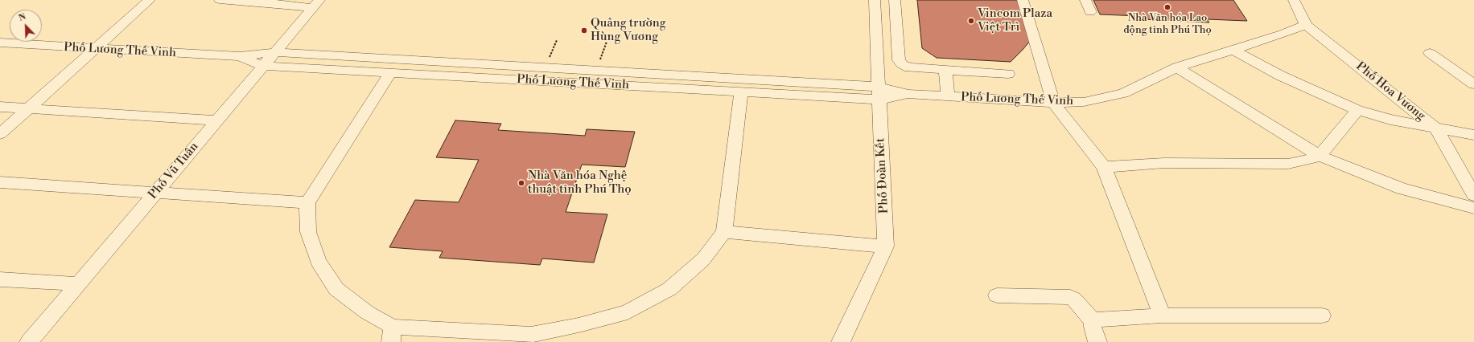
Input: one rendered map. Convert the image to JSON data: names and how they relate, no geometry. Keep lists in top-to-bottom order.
{
  "streets": {
    "street": [
      "Phố Lương Thế Vinh",
      "Phố Hoa Vương",
      "Phố Vũ Tuân",
      "Phố Đoàn Kết"
    ]
  },
  "crossings": [
    ["Phố Lương Thế Vinh", "Phố Hoa Vương"],
    ["Phố Lương Thế Vinh", "Phố Vũ Tuân"],
    ["Phố Lương Thế Vinh", "Phố Đoàn Kết"]
  ],
  "places": [
    "Nhà Văn hóa Lao động tỉnh Phú Thọ",
    "Vincom Plaza Việt Trì",
    "Quảng trường Hùng Vương",
    "Nhà Văn hóa Nghệ thuật tỉnh Phú Thọ"
  ],
  "north": "top left"
}
